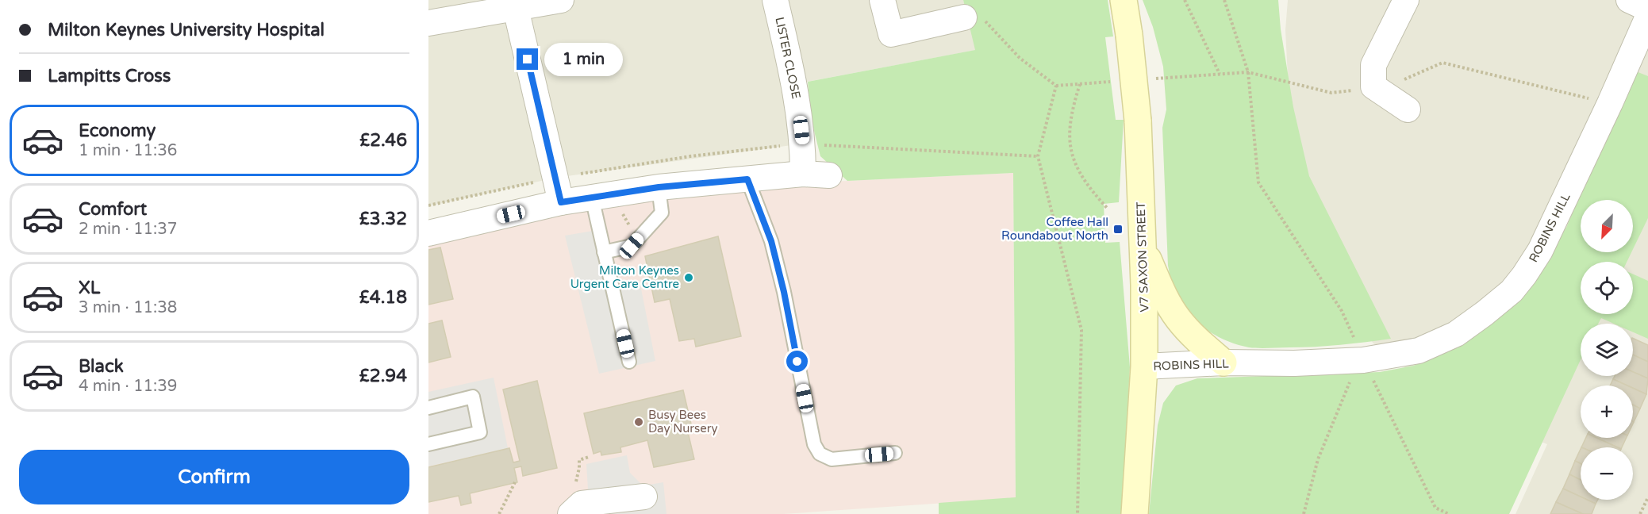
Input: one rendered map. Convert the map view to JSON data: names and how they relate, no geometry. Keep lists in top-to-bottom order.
{
  "streets": {
    "street": ["LISTER CLOSE", "ROBINS HILL", "V7 SAXON STREET"]
  },
  "crossings": [
    ["ROBINS HILL", "V7 SAXON STREET"]
  ],
  "places": {
    "transit": ["Coffee Hall Roundabout North"],
    "other": ["Milton Keynes Urgent Care Centre", "Busy Bees Day Nursery"]
  },
  "north": "bottom left",
  "page": {
    "banner": ["Milton Keynes University Hospital", "Lampitts Cross"],
    "bubble": "1 min",
    "list": [
      {
        "name": "Economy",
        "note": "1 min · 11:36",
        "value": "£2.46"
      },
      {
        "name": "Comfort",
        "note": "2 min · 11:37",
        "value": "£3.32"
      },
      {
        "name": "XL",
        "note": "3 min · 11:38",
        "value": "£4.18"
      },
      {
        "name": "Black",
        "note": "4 min · 11:39",
        "value": "£2.94"
      }
    ],
    "map_buttons": ["+", "−"],
    "buttons": "Confirm"
  }
}
